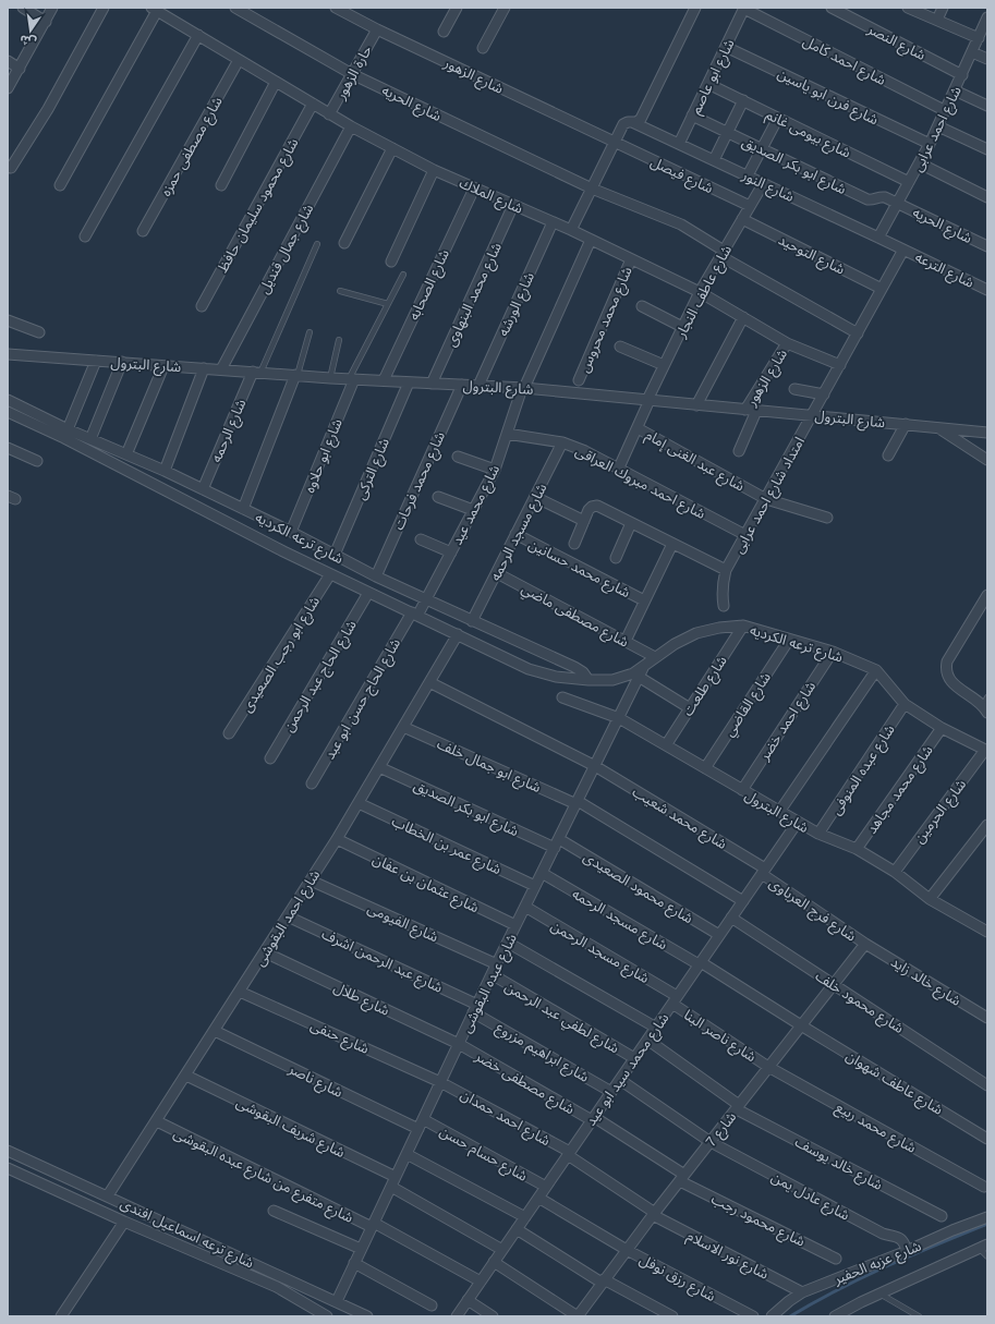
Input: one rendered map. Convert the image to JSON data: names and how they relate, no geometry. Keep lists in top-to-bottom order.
{
  "streets": {
    "street": [
      "شارع النصر",
      "شارع احمد كامل",
      "حارة الزهور",
      "شارع الزهور",
      "شارع ابو عاصم",
      "شارع فرن ابو ياسين",
      "شارع الحريه",
      "شارع احمد عرابى",
      "شارع بيومى غانم",
      "شارع مصطفى حمزه",
      "شارع ابو بكر الصديق",
      "شارع فيصل",
      "شارع النور",
      "شارع الملاك",
      "شارع محمود سليمان حافظ",
      "شارع جمال قنديل",
      "شارع التوحيد",
      "شارع الترعه",
      "شارع الصحابه",
      "شارع عاطف النجار",
      "شارع محمد البنهاوى",
      "شارع الورشه",
      "شارع محمد محروس",
      "شارع البترول",
      "شارع الرحمه",
      "شارع ابو حلاوه",
      "شارع عبد الغنى إمام",
      "شارع التركى",
      "شارع محمد فرحات",
      "شارع احمد مبروك العراقى",
      "امتداد شارع احمد عرابى",
      "شارع محمد عيد",
      "شارع مسجد الرحمه",
      "شارع ترعه الكرديه",
      "شارع محمد حسانين",
      "شارع مصطفى ماضي",
      "شارع ابو رجب الصعيدى",
      "شارع الحاج عبد الرحمن",
      "شارع طلعت",
      "شارع الحاج حسن ابو عبد",
      "شارع القاضي",
      "شارع احمد خضر",
      "شارع ابو جمال خلف",
      "شارع عبده المنوفى",
      "شارع محمد مجاهد",
      "شارع الحرمين",
      "شارع محمد شعيب",
      "شارع عمر بن الخطاب",
      "شارع عثمان بن عفان",
      "شارع محمود الصعيدى",
      "شارع فرج العرباوى",
      "شارع احمد البقوشى",
      "شارع الفيومى",
      "شارع مسجد الرحمن",
      "شارع عبد الرحمن اشرف",
      "شارع خالد زايد",
      "شارع عبده البقوشى",
      "شارع طلال",
      "شارع محمود خلف",
      "شارع لطفي عبد الرحمن",
      "شارع ناصر البنا",
      "شارع حنفى",
      "شارع ابراهيم مزروع",
      "شارع محمد سيد ابو عيد",
      "شارع ناصر",
      "شارع مصطفى خضر",
      "شارع عاطف شهوان",
      "شارع احمد حمدان",
      "شارع شريف البقوشى",
      "شارع محمد ربيع",
      "شارع 7",
      "شارع حسام حسن",
      "شارع خالد يوسف",
      "شارع متفرع من شارع عبده البقوشى",
      "شارع عادل يمن",
      "شارع محمود رجب",
      "شارع ترعه اسماعيل افندى",
      "شارع نور الاسلام",
      "شارع عزبه الحفير",
      "شارع رزق نوفل"
    ]
  },
  "crossings": [
    ["شارع النصر", "شارع احمد عرابى"],
    ["شارع احمد كامل", "شارع ابو عاصم"],
    ["شارع احمد كامل", "شارع احمد عرابى"],
    ["حارة الزهور", "شارع الزهور"],
    ["حارة الزهور", "شارع الحريه"],
    ["حارة الزهور", "شارع الملاك"],
    ["شارع الزهور", "شارع فيصل"],
    ["شارع الزهور", "شارع الملاك"],
    ["شارع الزهور", "شارع البترول"],
    ["شارع ابو عاصم", "شارع فرن ابو ياسين"],
    ["شارع ابو عاصم", "شارع بيومى غانم"],
    ["شارع ابو عاصم", "شارع ابو بكر الصديق"],
    ["شارع ابو عاصم", "شارع النور"],
    ["شارع فرن ابو ياسين", "شارع احمد عرابى"],
    ["شارع الحريه", "شارع احمد عرابى"],
    ["شارع الحريه", "شارع ابو بكر الصديق"],
    ["شارع الحريه", "شارع عاطف النجار"],
    ["شارع احمد عرابى", "شارع بيومى غانم"],
    ["شارع احمد عرابى", "شارع ابو بكر الصديق"],
    ["شارع احمد عرابى", "شارع النور"],
    ["شارع مصطفى حمزه", "شارع الملاك"],
    ["شارع ابو بكر الصديق", "شارع محمود الصعيدى"],
    ["شارع ابو بكر الصديق", "شارع احمد البقوشى"],
    ["شارع ابو بكر الصديق", "شارع عبده البقوشى"],
    ["شارع فيصل", "شارع عاطف النجار"],
    ["شارع النور", "شارع الترعه"],
    ["شارع النور", "شارع عاطف النجار"],
    ["شارع النور", "امتداد شارع احمد عرابى"],
    ["شارع الملاك", "شارع محمود سليمان حافظ"],
    ["شارع الملاك", "شارع جمال قنديل"],
    ["شارع الملاك", "شارع الصحابه"],
    ["شارع الملاك", "شارع عاطف النجار"],
    ["شارع الملاك", "شارع محمد البنهاوى"],
    ["شارع الملاك", "شارع الورشه"],
    ["شارع الملاك", "شارع محمد محروس"],
    ["شارع الملاك", "امتداد شارع احمد عرابى"],
    ["شارع الملاك", "شارع محمد عيد"],
    ["شارع جمال قنديل", "شارع البترول"],
    ["شارع التوحيد", "شارع عاطف النجار"],
    ["شارع التوحيد", "امتداد شارع احمد عرابى"],
    ["شارع الترعه", "امتداد شارع احمد عرابى"],
    ["شارع الصحابه", "شارع البترول"],
    ["شارع عاطف النجار", "شارع البترول"],
    ["شارع عاطف النجار", "شارع عبد الغنى إمام"],
    ["شارع عاطف النجار", "شارع احمد مبروك العراقى"],
    ["شارع محمد البنهاوى", "شارع البترول"],
    ["شارع الورشه", "شارع البترول"],
    ["شارع البترول", "شارع الرحمه"],
    ["شارع البترول", "شارع ابو حلاوه"],
    ["شارع البترول", "شارع التركى"],
    ["شارع البترول", "شارع محمد فرحات"],
    ["شارع البترول", "امتداد شارع احمد عرابى"],
    ["شارع البترول", "شارع محمد عيد"],
    ["شارع البترول", "شارع طلعت"],
    ["شارع البترول", "شارع القاضي"],
    ["شارع البترول", "شارع احمد خضر"],
    ["شارع البترول", "شارع عبده المنوفى"],
    ["شارع البترول", "شارع محمد مجاهد"],
    ["شارع البترول", "شارع الحرمين"],
    ["شارع البترول", "شارع عبده البقوشى"],
    ["شارع البترول", "شارع محمد سيد ابو عيد"],
    ["شارع الرحمه", "شارع ترعه الكرديه"],
    ["شارع ابو حلاوه", "شارع ترعه الكرديه"],
    ["شارع عبد الغنى إمام", "امتداد شارع احمد عرابى"],
    ["شارع التركى", "شارع ترعه الكرديه"],
    ["شارع محمد فرحات", "شارع ترعه الكرديه"],
    ["شارع احمد مبروك العراقى", "امتداد شارع احمد عرابى"],
    ["شارع احمد مبروك العراقى", "شارع محمد عيد"],
    ["شارع احمد مبروك العراقى", "شارع مسجد الرحمه"],
    ["شارع محمد عيد", "شارع ترعه الكرديه"],
    ["شارع محمد عيد", "شارع الحاج حسن ابو عبد"],
    ["شارع مسجد الرحمه", "شارع ترعه الكرديه"],
    ["شارع مسجد الرحمه", "شارع محمد حسانين"],
    ["شارع مسجد الرحمه", "شارع مصطفى ماضي"],
    ["شارع مسجد الرحمه", "شارع عبده البقوشى"],
    ["شارع مسجد الرحمه", "شارع محمد سيد ابو عيد"],
    ["شارع مسجد الرحمه", "شارع عاطف شهوان"],
    ["شارع مسجد الرحمه", "شارع 7"],
    ["شارع ترعه الكرديه", "شارع مصطفى ماضي"],
    ["شارع ترعه الكرديه", "شارع ابو رجب الصعيدى"],
    ["شارع ترعه الكرديه", "شارع الحاج عبد الرحمن"],
    ["شارع ترعه الكرديه", "شارع طلعت"],
    ["شارع ترعه الكرديه", "شارع الحاج حسن ابو عبد"],
    ["شارع ترعه الكرديه", "شارع القاضي"],
    ["شارع ترعه الكرديه", "شارع احمد خضر"],
    ["شارع ترعه الكرديه", "شارع عبده المنوفى"],
    ["شارع ترعه الكرديه", "شارع محمد مجاهد"],
    ["شارع ترعه الكرديه", "شارع الحرمين"],
    ["شارع ترعه الكرديه", "شارع احمد البقوشى"],
    ["شارع ترعه الكرديه", "شارع عبده البقوشى"],
    ["شارع ابو جمال خلف", "شارع احمد البقوشى"],
    ["شارع ابو جمال خلف", "شارع عبده البقوشى"],
    ["شارع ابو جمال خلف", "شارع محمد سيد ابو عيد"],
    ["شارع محمد شعيب", "شارع فرج العرباوى"],
    ["شارع محمد شعيب", "شارع احمد البقوشى"],
    ["شارع محمد شعيب", "شارع عبده البقوشى"],
    ["شارع محمد شعيب", "شارع محمد سيد ابو عيد"],
    ["شارع عمر بن الخطاب", "شارع احمد البقوشى"],
    ["شارع عمر بن الخطاب", "شارع عبده البقوشى"],
    ["شارع عثمان بن عفان", "شارع احمد البقوشى"],
    ["شارع عثمان بن عفان", "شارع عبده البقوشى"],
    ["شارع محمود الصعيدى", "شارع عبده البقوشى"],
    ["شارع محمود الصعيدى", "شارع محمد سيد ابو عيد"],
    ["شارع فرج العرباوى", "شارع خالد زايد"],
    ["شارع فرج العرباوى", "شارع محمد سيد ابو عيد"],
    ["شارع فرج العرباوى", "شارع 7"],
    ["شارع احمد البقوشى", "شارع الفيومى"],
    ["شارع احمد البقوشى", "شارع عبد الرحمن اشرف"],
    ["شارع احمد البقوشى", "شارع طلال"],
    ["شارع احمد البقوشى", "شارع حنفى"],
    ["شارع احمد البقوشى", "شارع ناصر"],
    ["شارع احمد البقوشى", "شارع شريف البقوشى"],
    ["شارع احمد البقوشى", "شارع متفرع من شارع عبده البقوشى"],
    ["شارع احمد البقوشى", "شارع ترعه اسماعيل افندى"],
    ["شارع الفيومى", "شارع عبده البقوشى"],
    ["شارع مسجد الرحمن", "شارع عبده البقوشى"],
    ["شارع مسجد الرحمن", "شارع ناصر البنا"],
    ["شارع مسجد الرحمن", "شارع محمد سيد ابو عيد"],
    ["شارع عبد الرحمن اشرف", "شارع عبده البقوشى"],
    ["شارع عبد الرحمن اشرف", "شارع ابراهيم مزروع"],
    ["شارع خالد زايد", "شارع 7"],
    ["شارع عبده البقوشى", "شارع طلال"],
    ["شارع عبده البقوشى", "شارع لطفي عبد الرحمن"],
    ["شارع عبده البقوشى", "شارع حنفى"],
    ["شارع عبده البقوشى", "شارع ابراهيم مزروع"],
    ["شارع عبده البقوشى", "شارع ناصر"],
    ["شارع عبده البقوشى", "شارع مصطفى خضر"],
    ["شارع عبده البقوشى", "شارع احمد حمدان"],
    ["شارع عبده البقوشى", "شارع شريف البقوشى"],
    ["شارع عبده البقوشى", "شارع حسام حسن"],
    ["شارع عبده البقوشى", "شارع متفرع من شارع عبده البقوشى"],
    ["شارع عبده البقوشى", "شارع ترعه اسماعيل افندى"],
    ["شارع طلال", "شارع مصطفى خضر"],
    ["شارع محمود خلف", "شارع محمد سيد ابو عيد"],
    ["شارع محمود خلف", "شارع 7"],
    ["شارع لطفي عبد الرحمن", "شارع محمد سيد ابو عيد"],
    ["شارع ناصر البنا", "شارع محمد سيد ابو عيد"],
    ["شارع ناصر البنا", "شارع محمد ربيع"],
    ["شارع ناصر البنا", "شارع 7"],
    ["شارع حنفى", "شارع احمد حمدان"],
    ["شارع ابراهيم مزروع", "شارع محمد سيد ابو عيد"],
    ["شارع محمد سيد ابو عيد", "شارع مصطفى خضر"],
    ["شارع محمد سيد ابو عيد", "شارع احمد حمدان"],
    ["شارع محمد سيد ابو عيد", "شارع حسام حسن"],
    ["شارع محمد سيد ابو عيد", "شارع خالد يوسف"],
    ["شارع محمد سيد ابو عيد", "شارع متفرع من شارع عبده البقوشى"],
    ["شارع محمد سيد ابو عيد", "شارع نور الاسلام"],
    ["شارع محمد سيد ابو عيد", "شارع رزق نوفل"],
    ["شارع عاطف شهوان", "شارع 7"],
    ["شارع احمد حمدان", "شارع نور الاسلام"],
    ["شارع محمد ربيع", "شارع 7"],
    ["شارع 7", "شارع خالد يوسف"],
    ["شارع 7", "شارع عادل يمن"],
    ["شارع 7", "شارع محمود رجب"],
    ["شارع 7", "شارع نور الاسلام"],
    ["شارع 7", "شارع رزق نوفل"],
    ["شارع عادل يمن", "شارع عزبه الحفير"],
    ["شارع نور الاسلام", "شارع عزبه الحفير"]
  ],
  "north": "bottom"
}
